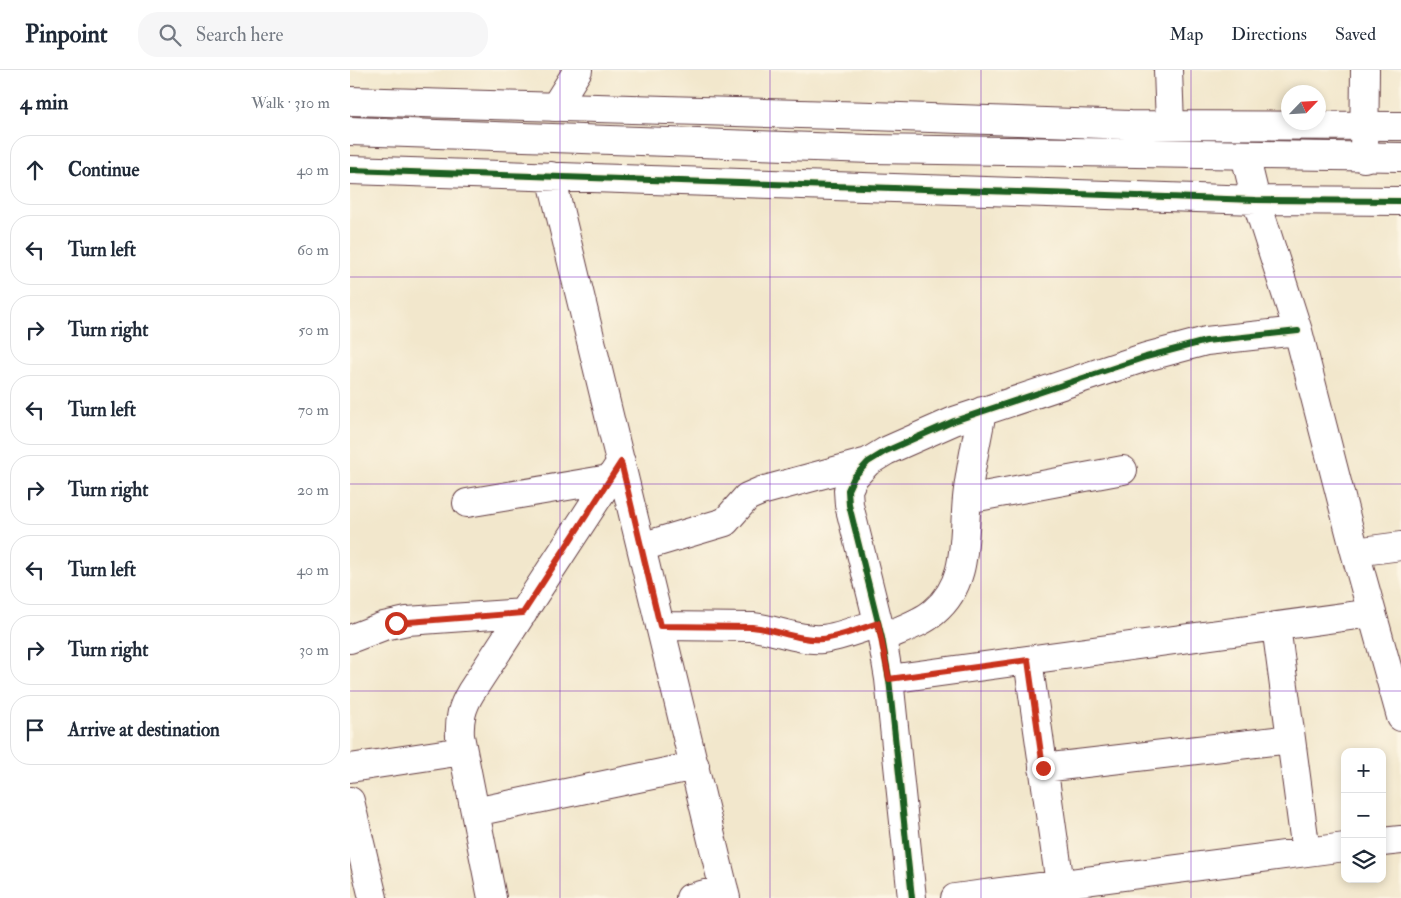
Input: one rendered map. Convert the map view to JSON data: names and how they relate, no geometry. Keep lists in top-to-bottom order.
{
  "north": "top right",
  "page": {
    "header": "Pinpoint",
    "search": "Search here",
    "nav": ["Map", "Directions", "Saved"],
    "heading": ["4 min", "Walk · 310 m"],
    "list": [
      ["Continue", "40 m"],
      ["Turn left", "60 m"],
      ["Turn right", "50 m"],
      ["Turn left", "70 m"],
      ["Turn right", "20 m"],
      ["Turn left", "40 m"],
      ["Turn right", "30 m"],
      "Arrive at destination"
    ],
    "map_buttons": ["+", "−"]
  }
}
